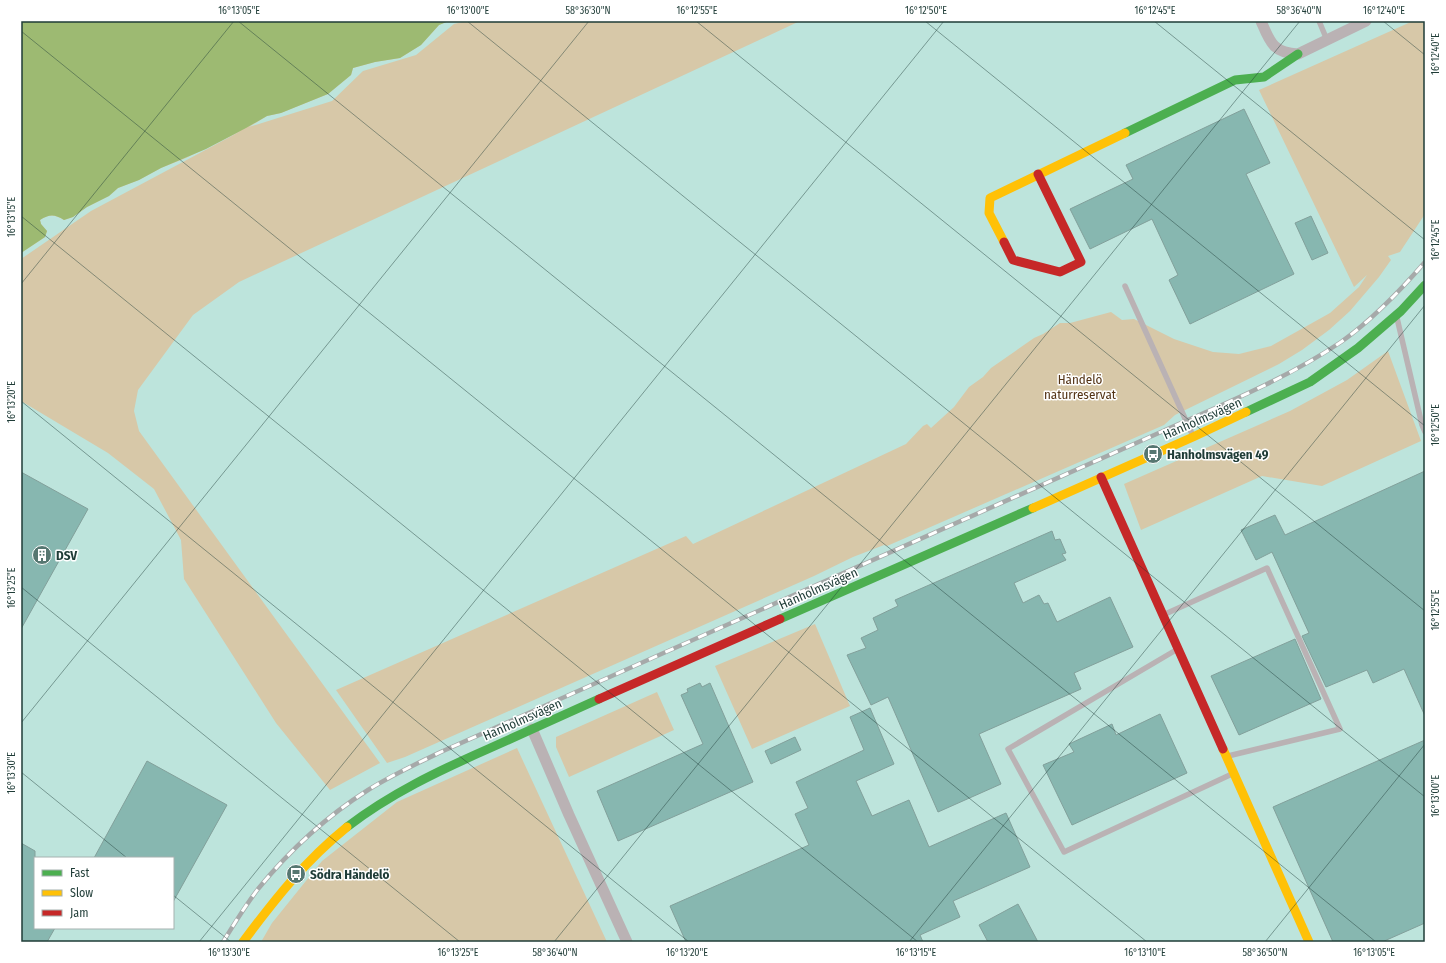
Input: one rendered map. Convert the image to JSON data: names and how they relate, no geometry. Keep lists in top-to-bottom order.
{
  "streets": {
    "street": ["Hanholmsvägen"]
  },
  "parks": ["Händelö naturreservat"],
  "places": {
    "bus stop": ["Hanholmsvägen 49", "Södra Händelö"],
    "building": ["DSV"]
  },
  "legend": ["Fast", "Slow", "Jam"],
  "coordinates": [
    "16°13'05\"E",
    "16°13'00\"E",
    "58°36'30\"N",
    "16°12'55\"E",
    "16°12'50\"E",
    "16°12'45\"E",
    "58°36'40\"N",
    "16°12'40\"E",
    "16°13'15\"E",
    "16°13'20\"E",
    "16°13'25\"E",
    "16°13'30\"E",
    "16°13'10\"E",
    "58°36'50\"N"
  ]
}
